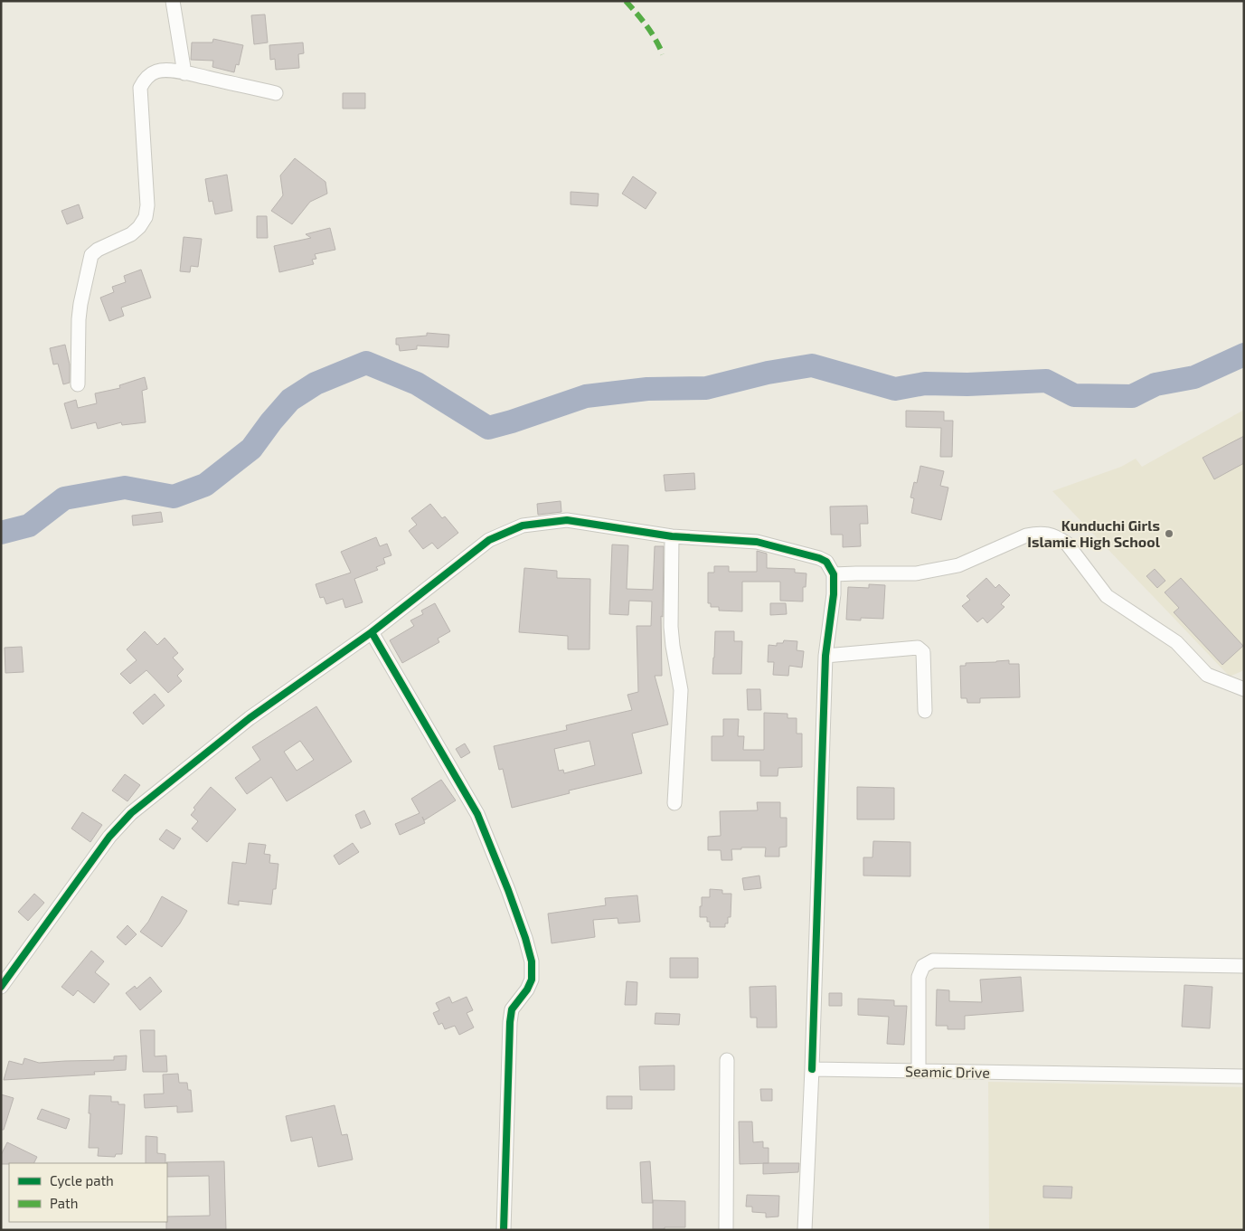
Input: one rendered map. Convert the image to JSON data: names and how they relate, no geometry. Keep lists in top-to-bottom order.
{
  "streets": {
    "street": ["Seamic Drive"]
  },
  "places": ["Kunduchi Girls Islamic High School"],
  "legend": ["Cycle path", "Path"]
}
